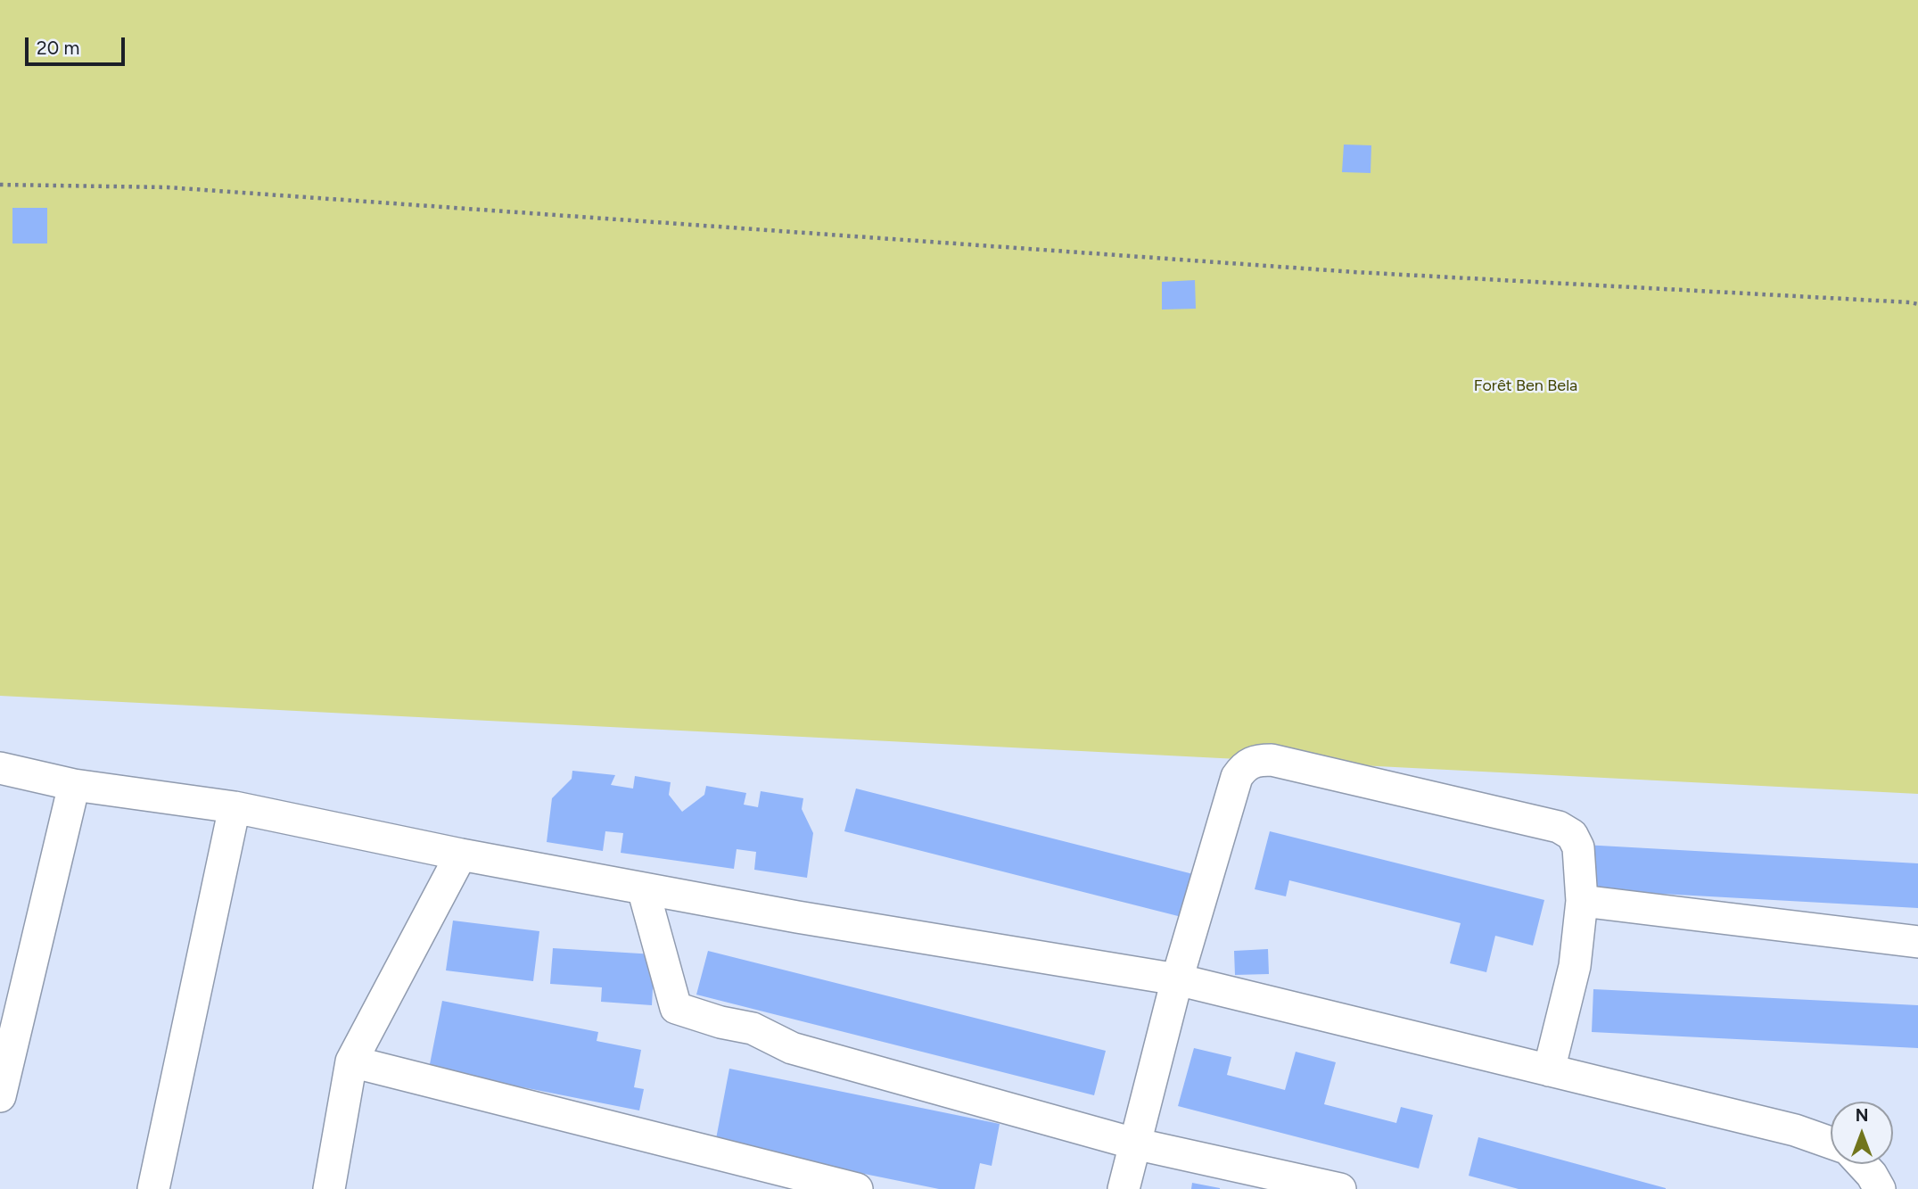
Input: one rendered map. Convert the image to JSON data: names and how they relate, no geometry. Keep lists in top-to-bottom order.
{
  "parks": ["Forêt Ben Bela"],
  "scale_bar": "20 m",
  "north": "top"
}
